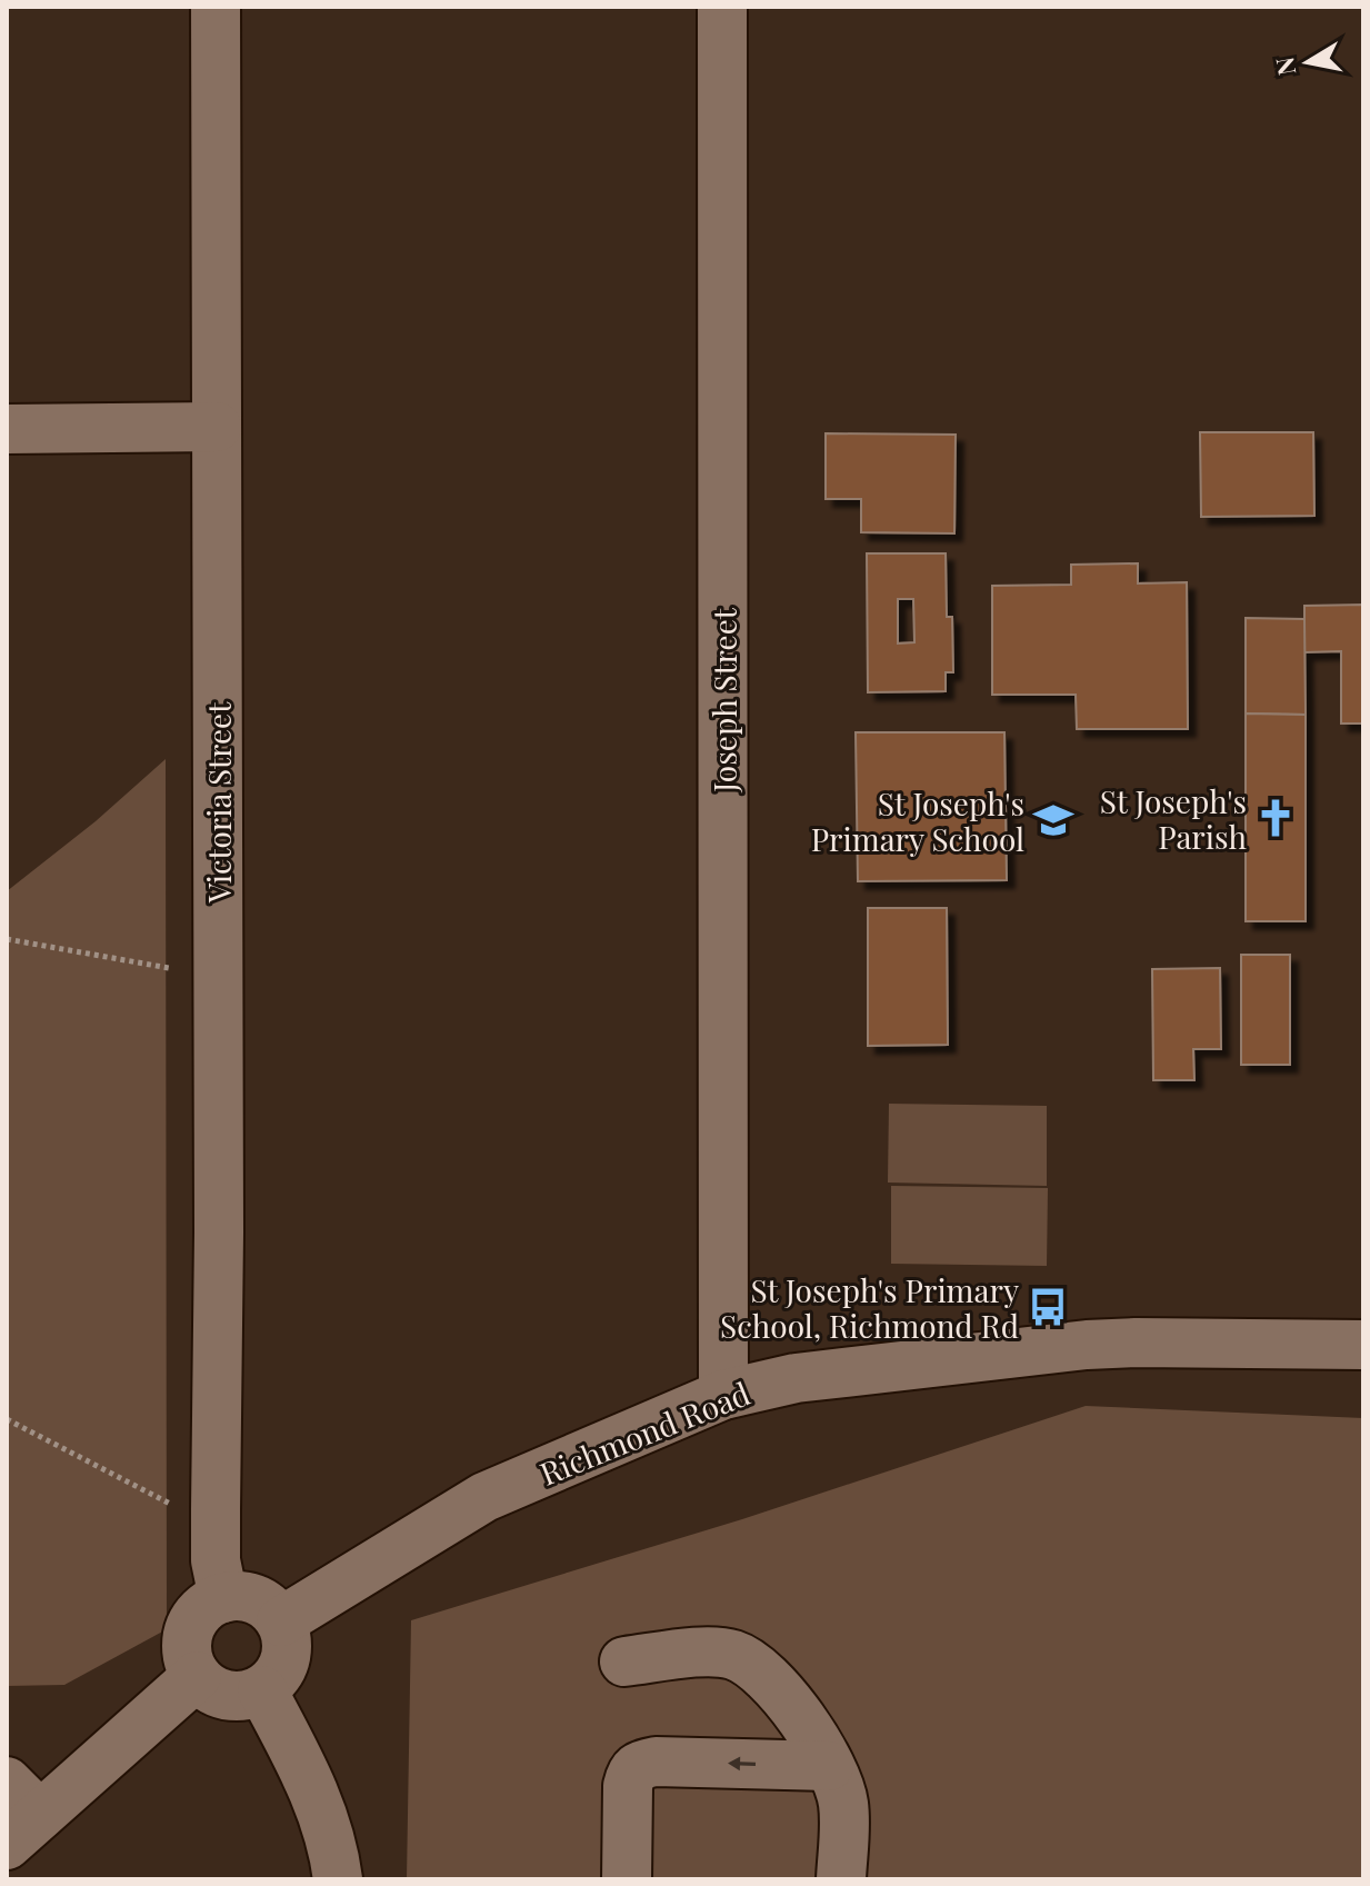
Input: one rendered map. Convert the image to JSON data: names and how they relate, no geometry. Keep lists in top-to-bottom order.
{
  "streets": {
    "street": ["Joseph Street", "Victoria Street", "Richmond Road"]
  },
  "crossings": [
    ["Joseph Street", "Richmond Road"],
    ["Victoria Street", "Richmond Road"]
  ],
  "places": {
    "church": ["St Joseph's Parish"],
    "school or university": ["St Joseph's Primary School"],
    "bus stop": ["St Joseph's Primary School, Richmond Rd"]
  },
  "north": "left"
}
